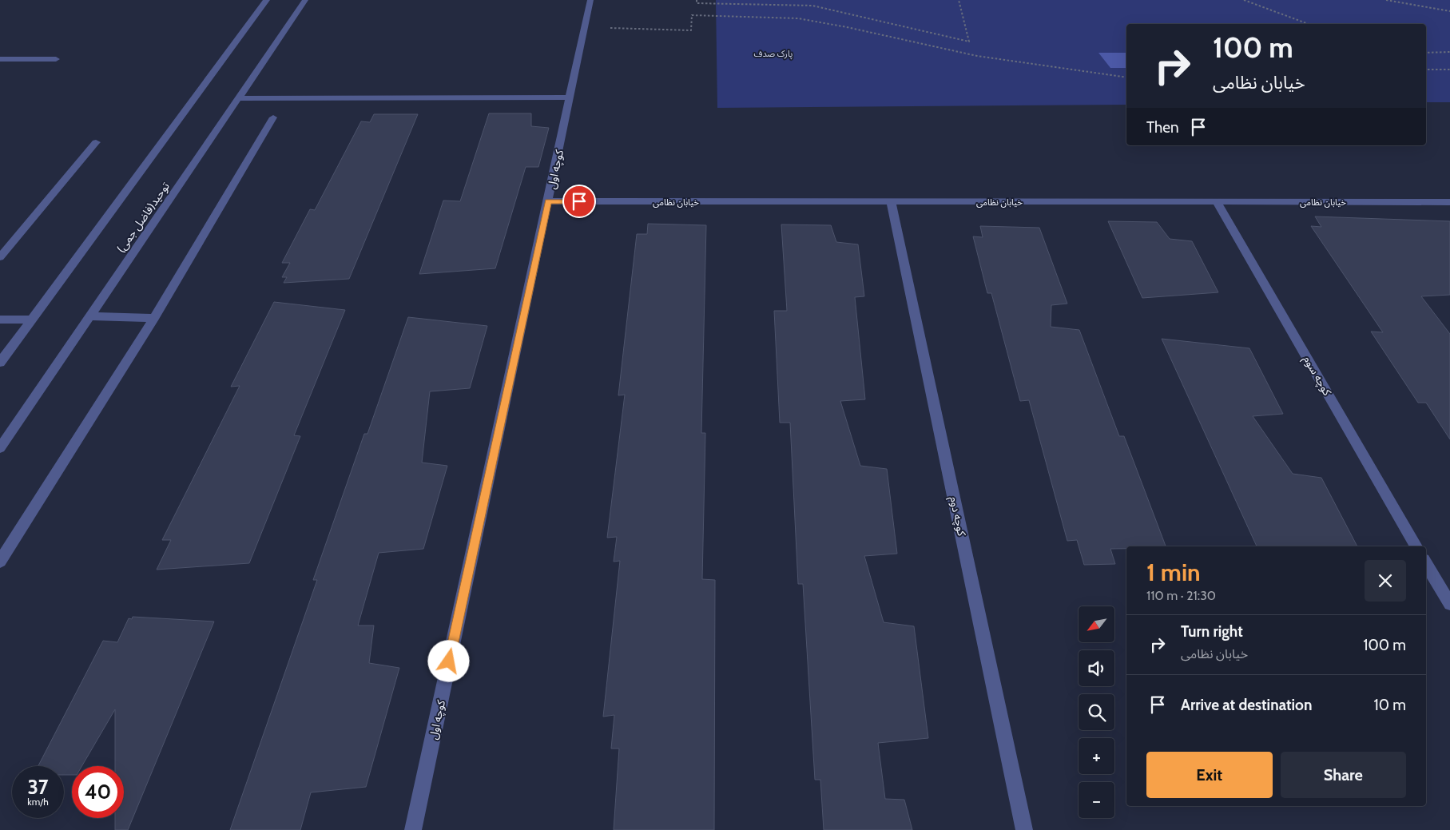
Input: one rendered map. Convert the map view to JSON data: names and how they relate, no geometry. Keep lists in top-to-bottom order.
{
  "streets": {
    "street": [
      "کوچه اول",
      "خیابان نظامی",
      "توحید(فاضل جمی)",
      "کوچه سوم",
      "کوچه دوم"
    ]
  },
  "crossings": [
    ["کوچه اول", "خیابان نظامی"],
    ["خیابان نظامی", "کوچه سوم"],
    ["خیابان نظامی", "کوچه دوم"]
  ],
  "parks": ["پارک صدف"],
  "north": "bottom left",
  "page": {
    "turn": ["100 m", "خیابان نظامی"],
    "then": "Then",
    "heading": ["1 min", "110 m · 21:30"],
    "map_buttons": ["+", "−"],
    "list": [
      {
        "name": "Turn right",
        "note": "خیابان نظامی",
        "value": "100 m"
      },
      {
        "name": "Arrive at destination",
        "value": "10 m"
      }
    ],
    "buttons": ["Exit", "Share"],
    "speed": "37 km/h",
    "limit": "40"
  }
}
